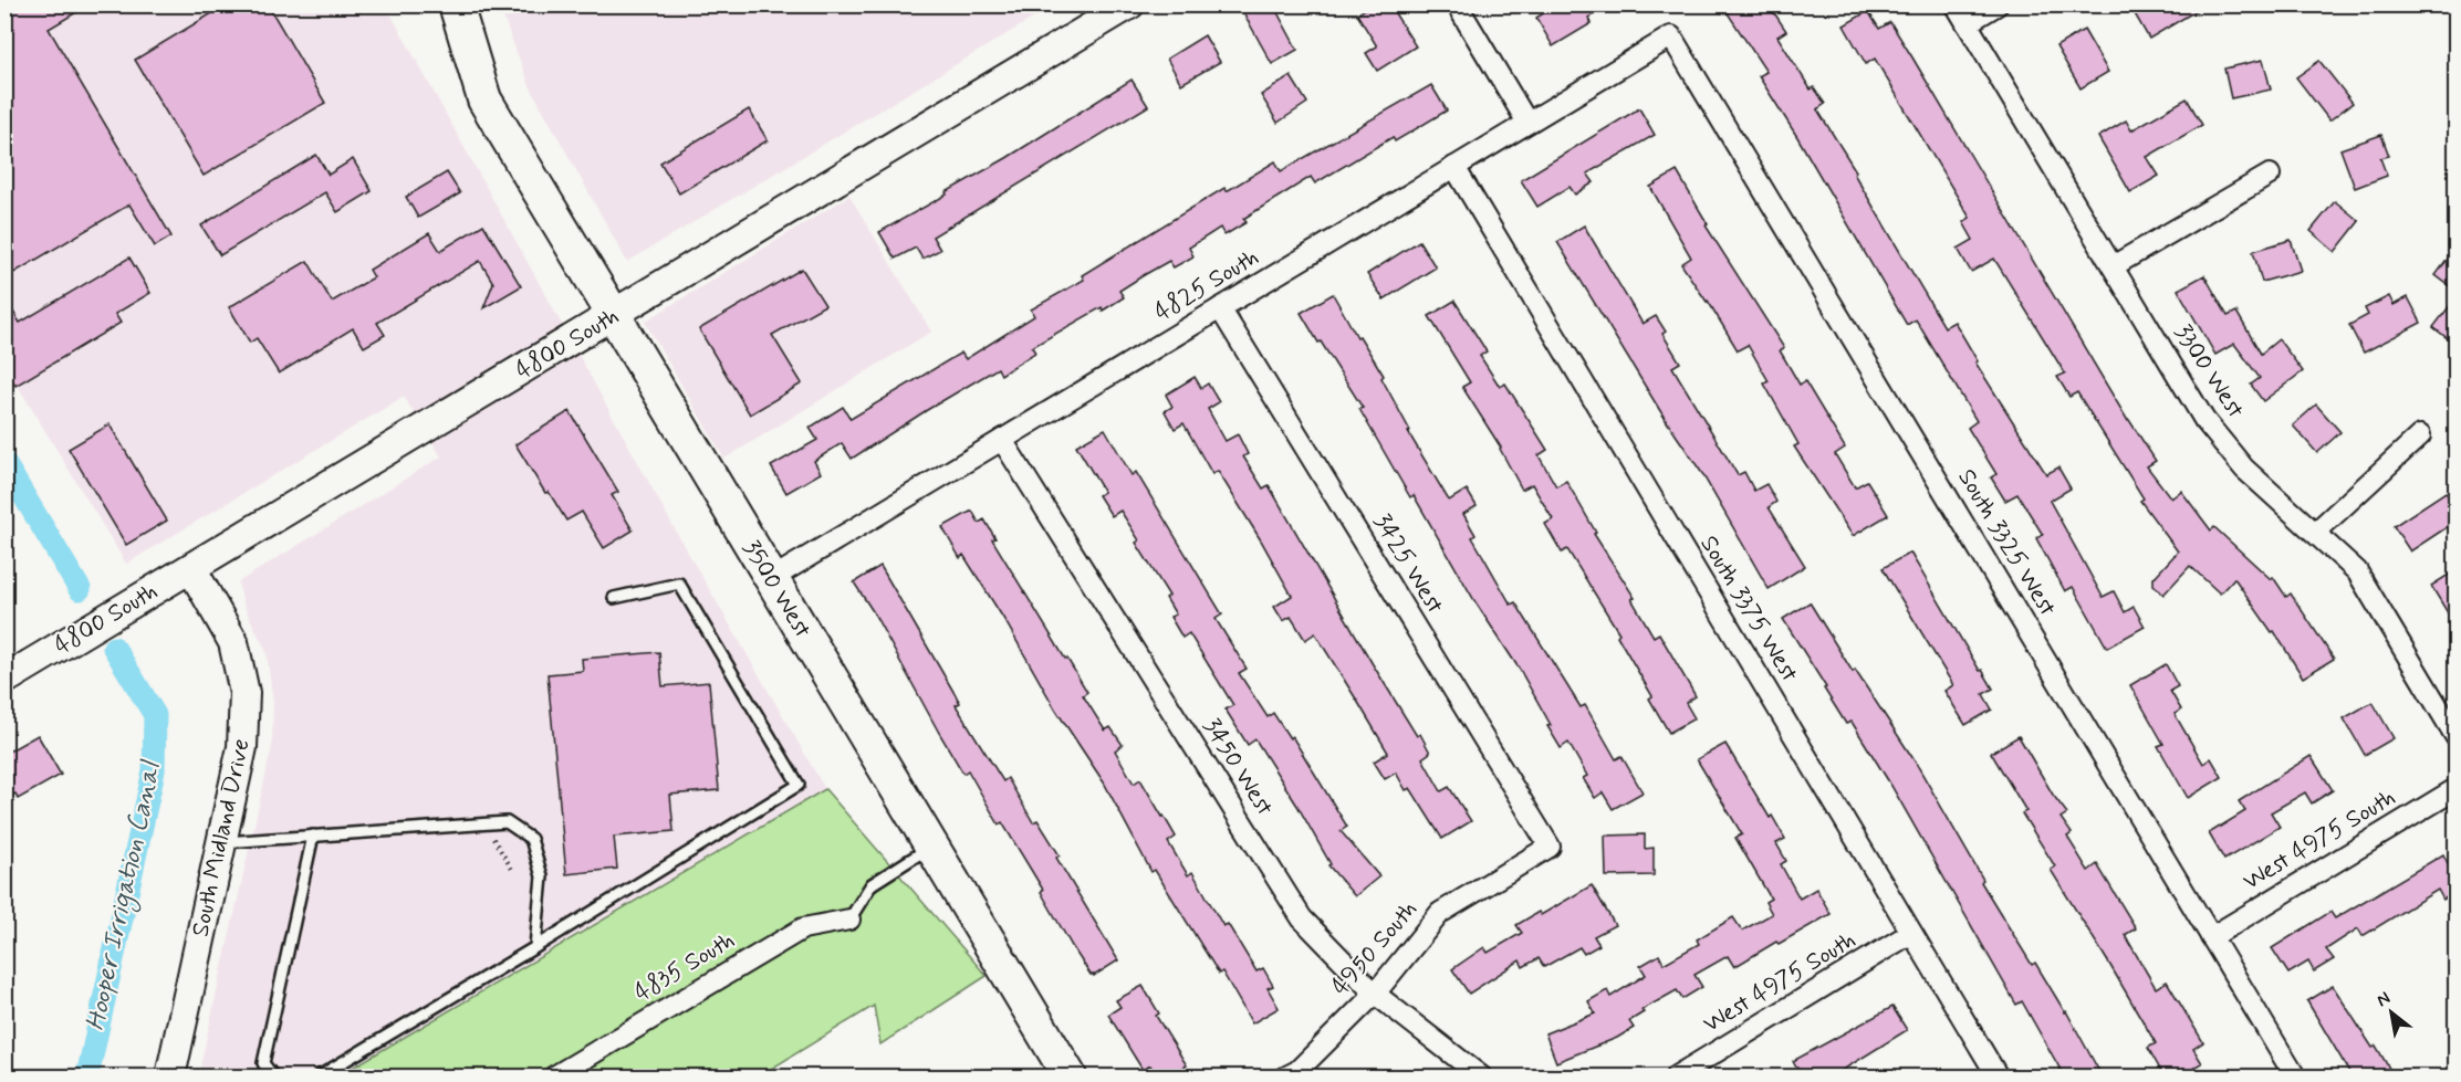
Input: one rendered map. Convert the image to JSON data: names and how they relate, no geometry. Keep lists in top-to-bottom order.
{
  "streets": {
    "main road": ["3500 West"],
    "street": [
      "4825 South",
      "4800 South",
      "3300 West",
      "South 3325 West",
      "3425 West",
      "South 3375 West",
      "3450 West",
      "South Midland Drive",
      "West 4975 South",
      "4950 South",
      "4835 South"
    ]
  },
  "crossings": [
    ["4825 South", "South 3325 West"],
    ["4825 South", "3425 West"],
    ["4825 South", "3500 West"],
    ["4825 South", "South 3375 West"],
    ["4825 South", "3450 West"],
    ["4800 South", "3500 West"],
    ["4800 South", "South Midland Drive"],
    ["South 3325 West", "West 4975 South"],
    ["3425 West", "4950 South"],
    ["South 3375 West", "West 4975 South"],
    ["3450 West", "4950 South"]
  ],
  "water": ["Hooper Irrigation Canal"],
  "north": "top left"
}
